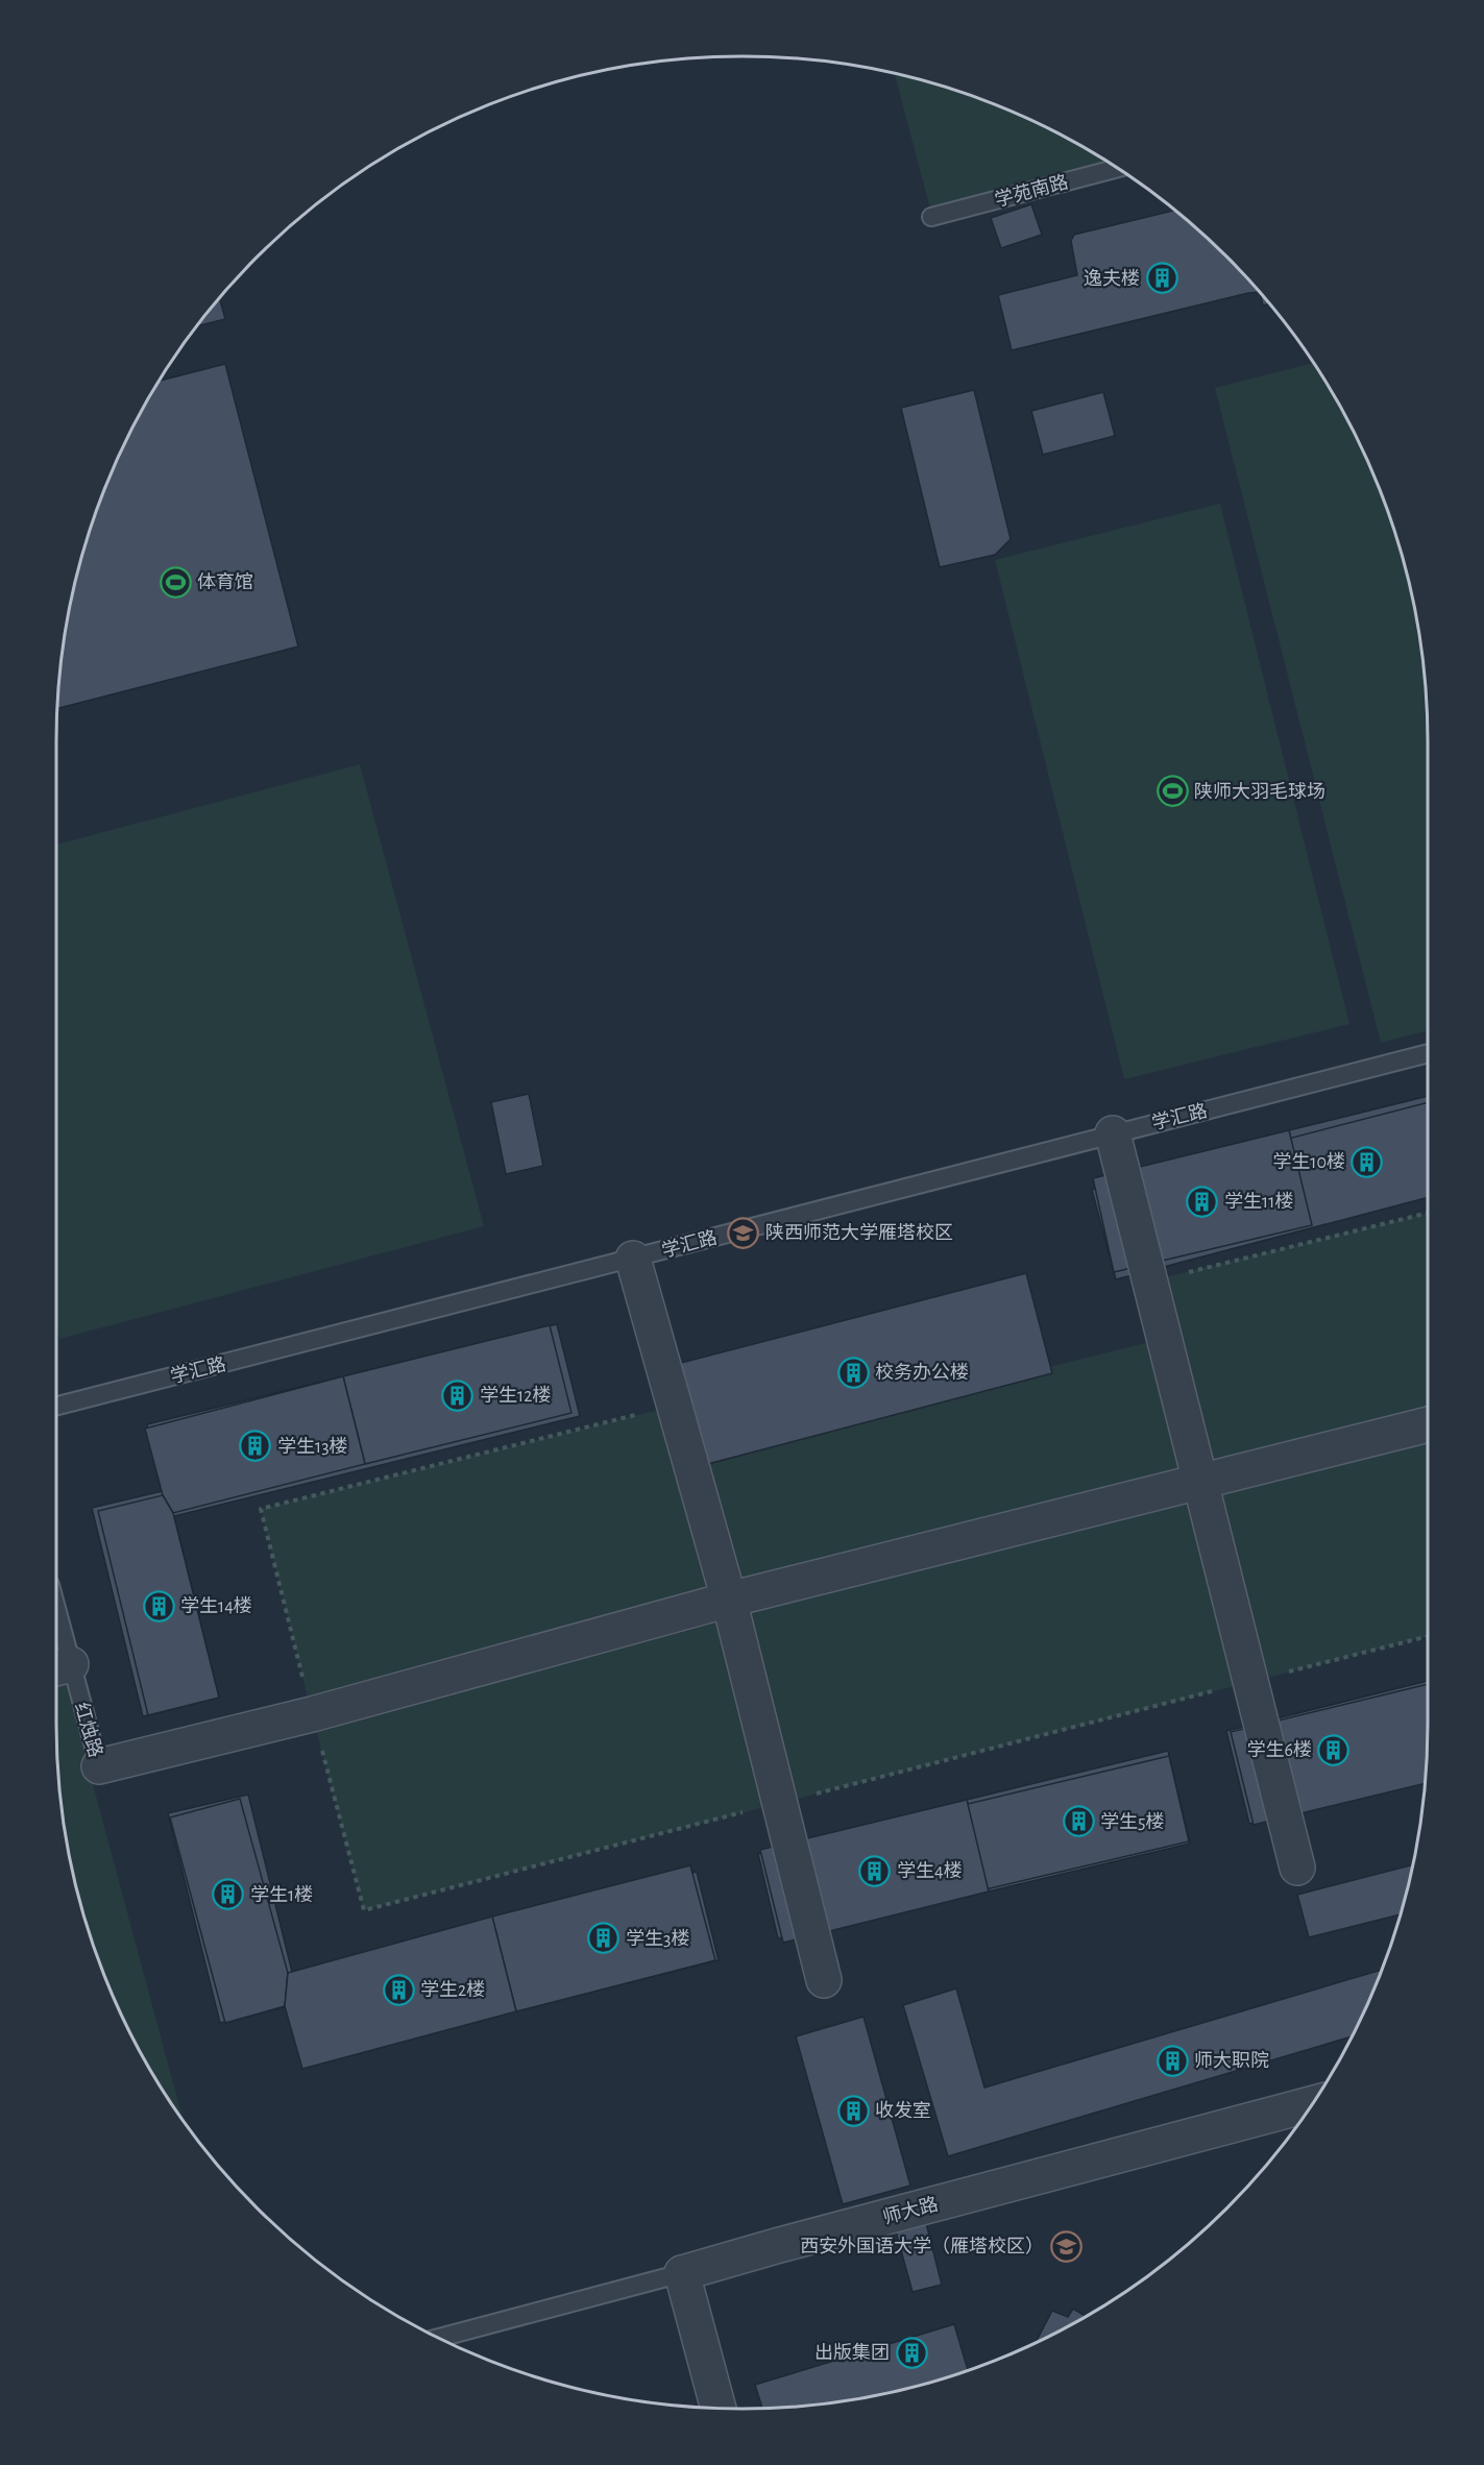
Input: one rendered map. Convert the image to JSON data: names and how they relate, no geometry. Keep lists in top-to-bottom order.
{
  "streets": {
    "street": ["师大路"],
    "lane": ["学苑南路", "学汇路", "红烛路"]
  },
  "places": {
    "building": [
      "逸夫楼",
      "学生10楼",
      "学生11楼",
      "校务办公楼",
      "学生12楼",
      "学生13楼",
      "学生14楼",
      "学生6楼",
      "学生5楼",
      "学生4楼",
      "学生1楼",
      "学生3楼",
      "学生2楼",
      "师大职院",
      "收发室",
      "出版集团"
    ],
    "sports": ["体育馆", "陕师大羽毛球场"],
    "school or university": ["陕西师范大学雁塔校区", "西安外国语大学（雁塔校区）"]
  }
}
